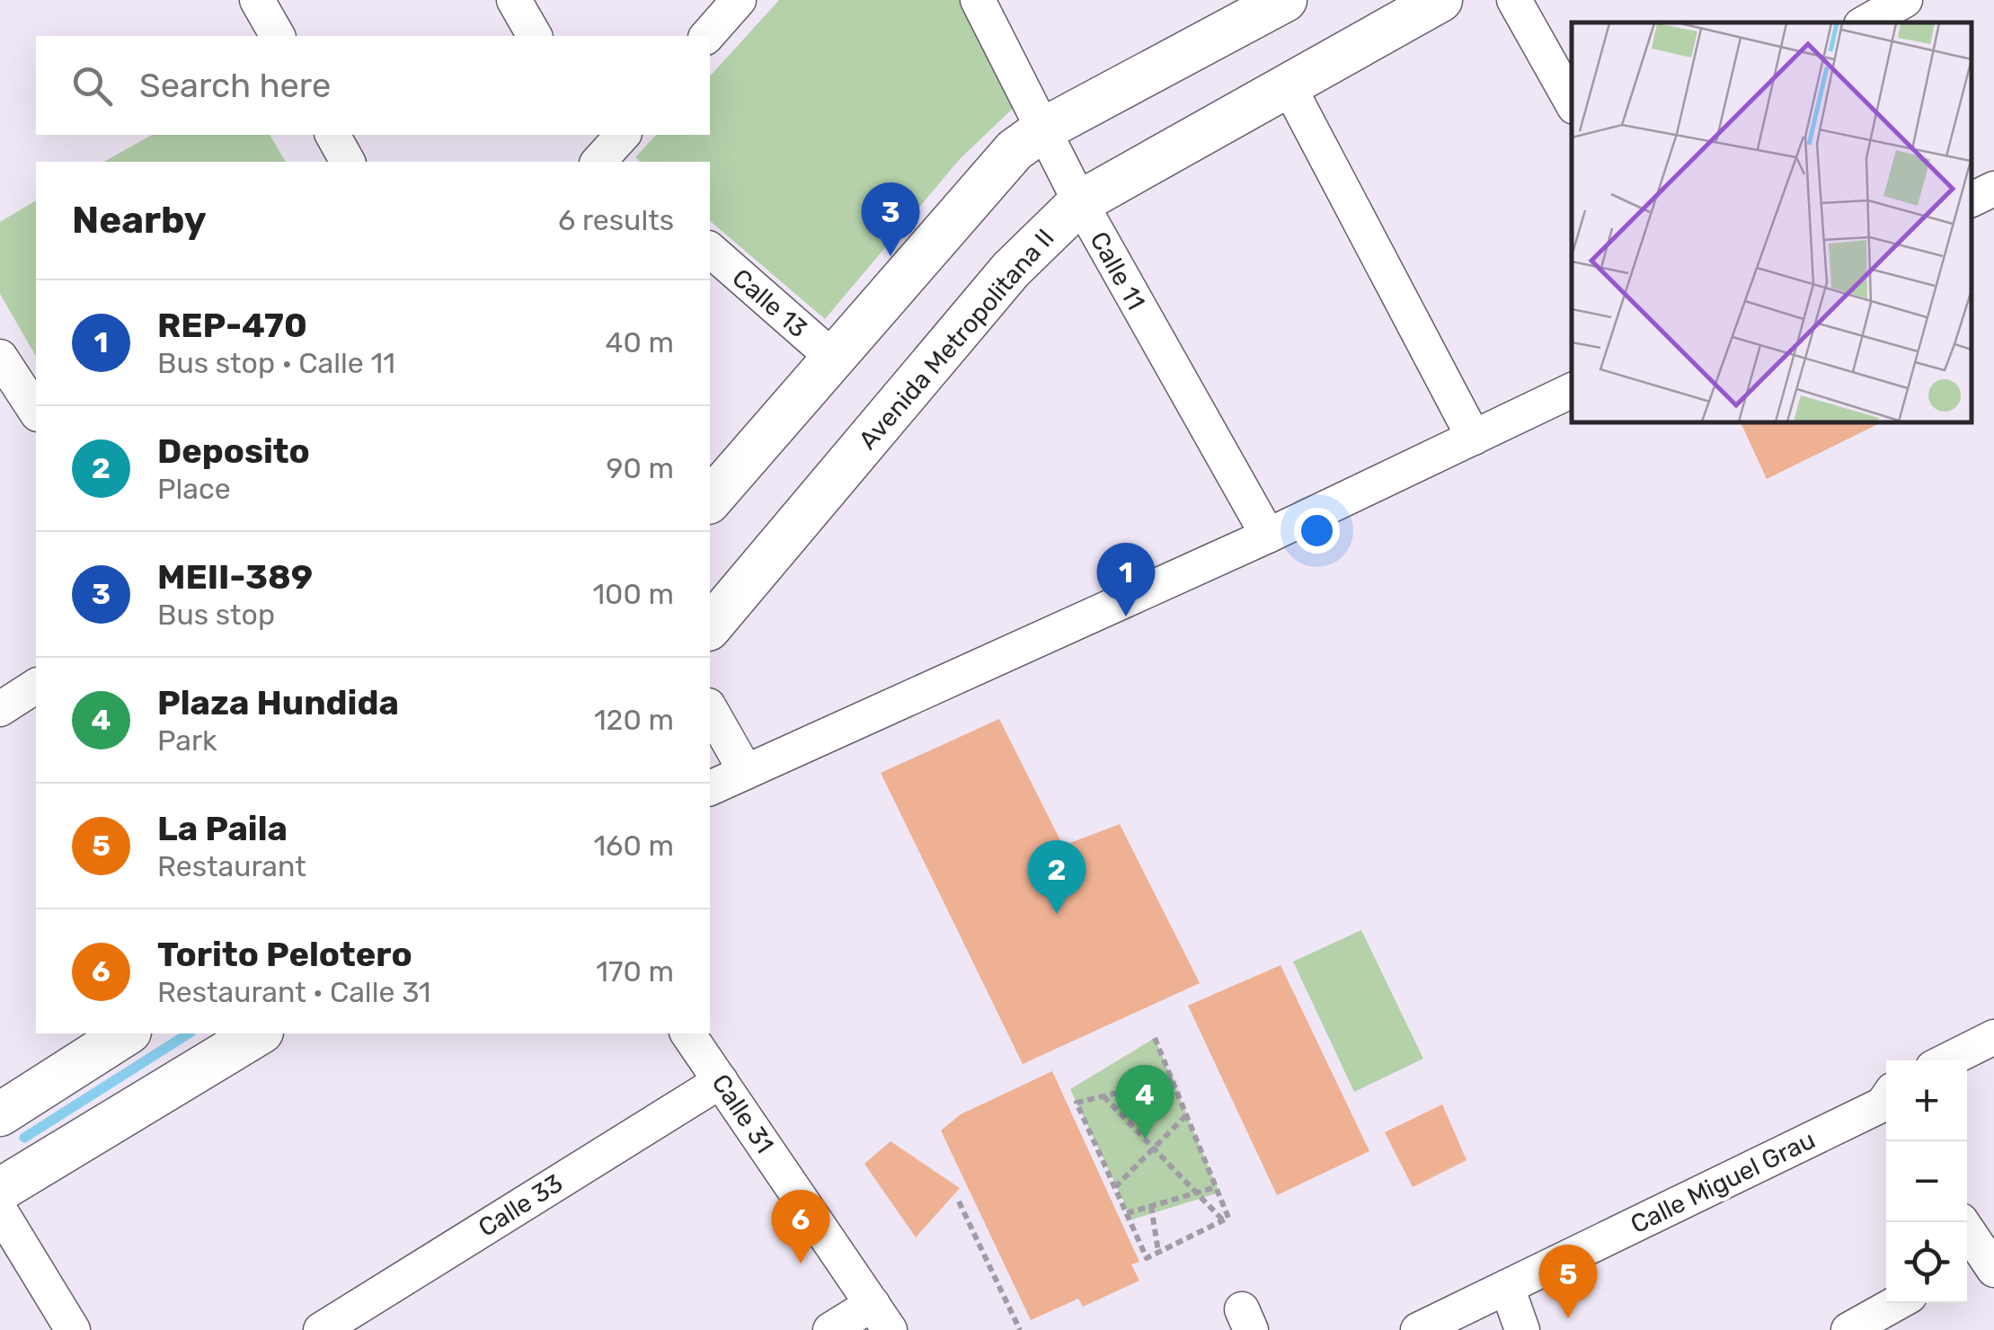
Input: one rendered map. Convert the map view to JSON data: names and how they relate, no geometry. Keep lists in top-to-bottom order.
{
  "streets": {
    "main road": ["Avenida Metropolitana II"],
    "street": [
      "Calle 11",
      "Calle 13",
      "Calle 31",
      "Calle Miguel Grau",
      "Calle 33"
    ]
  },
  "crossings": [
    ["Calle 11", "Avenida Metropolitana II"],
    ["Calle 31", "Calle 33"]
  ],
  "page": {
    "search": "Search here",
    "heading": ["Nearby", "6 results"],
    "pins": [
      "3",
      "1",
      "2",
      "4",
      "6",
      "5"
    ],
    "list": [
      {
        "mark": "1",
        "name": "REP-470",
        "note": "Bus stop · Calle 11",
        "value": "40 m"
      },
      {
        "mark": "2",
        "name": "Deposito",
        "note": "Place",
        "value": "90 m"
      },
      {
        "mark": "3",
        "name": "MEII-389",
        "note": "Bus stop",
        "value": "100 m"
      },
      {
        "mark": "4",
        "name": "Plaza Hundida",
        "note": "Park",
        "value": "120 m"
      },
      {
        "mark": "5",
        "name": "La Paila",
        "note": "Restaurant",
        "value": "160 m"
      },
      {
        "mark": "6",
        "name": "Torito Pelotero",
        "note": "Restaurant · Calle 31",
        "value": "170 m"
      }
    ],
    "map_buttons": ["+", "−"]
  }
}
